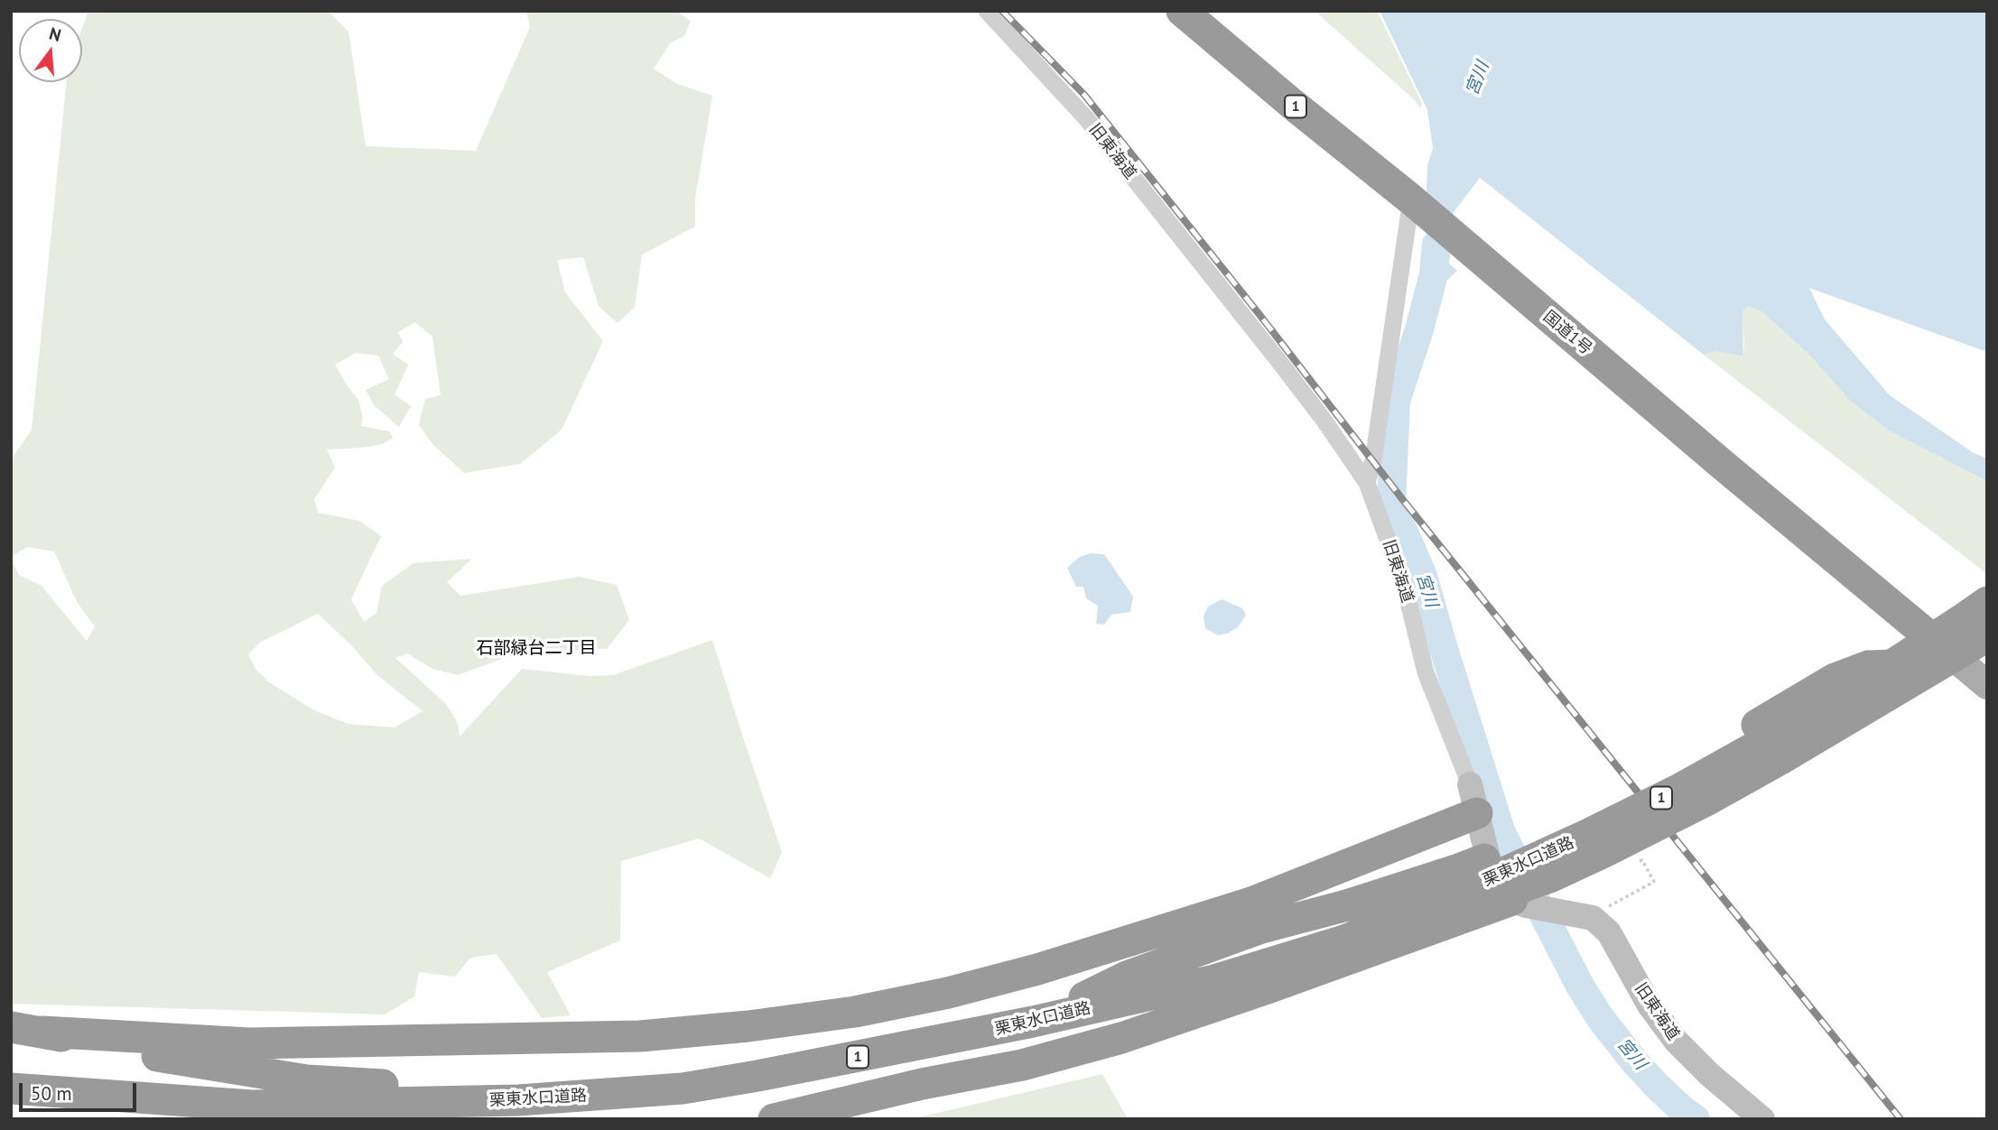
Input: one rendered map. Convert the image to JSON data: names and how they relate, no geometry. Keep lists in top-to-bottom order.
{
  "streets": {
    "highway": ["1", "国道1号", "栗東水口道路"],
    "street": ["旧東海道"]
  },
  "crossings": [
    ["1", "国道1号"],
    ["1", "栗東水口道路"]
  ],
  "districts": ["石部緑台二丁目"],
  "water": ["宮川"],
  "scale_bar": "50 m",
  "north": "top"
}
